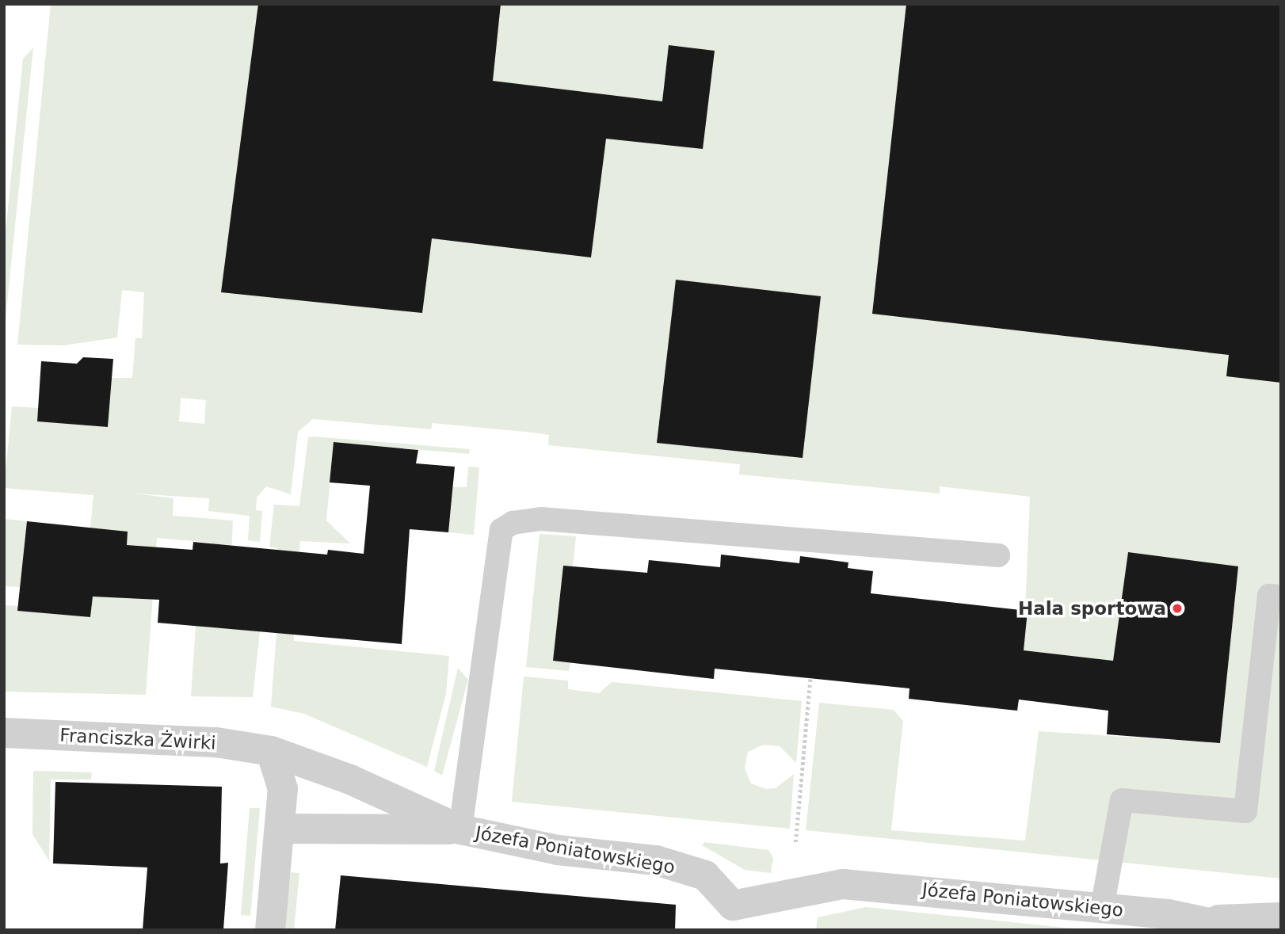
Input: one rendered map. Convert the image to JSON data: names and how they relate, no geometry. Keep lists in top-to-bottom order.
{
  "streets": {
    "street": ["Franciszka Żwirki", "Józefa Poniatowskiego"]
  },
  "crossings": [
    ["Franciszka Żwirki", "Józefa Poniatowskiego"]
  ],
  "places": ["Hala sportowa"]
}
